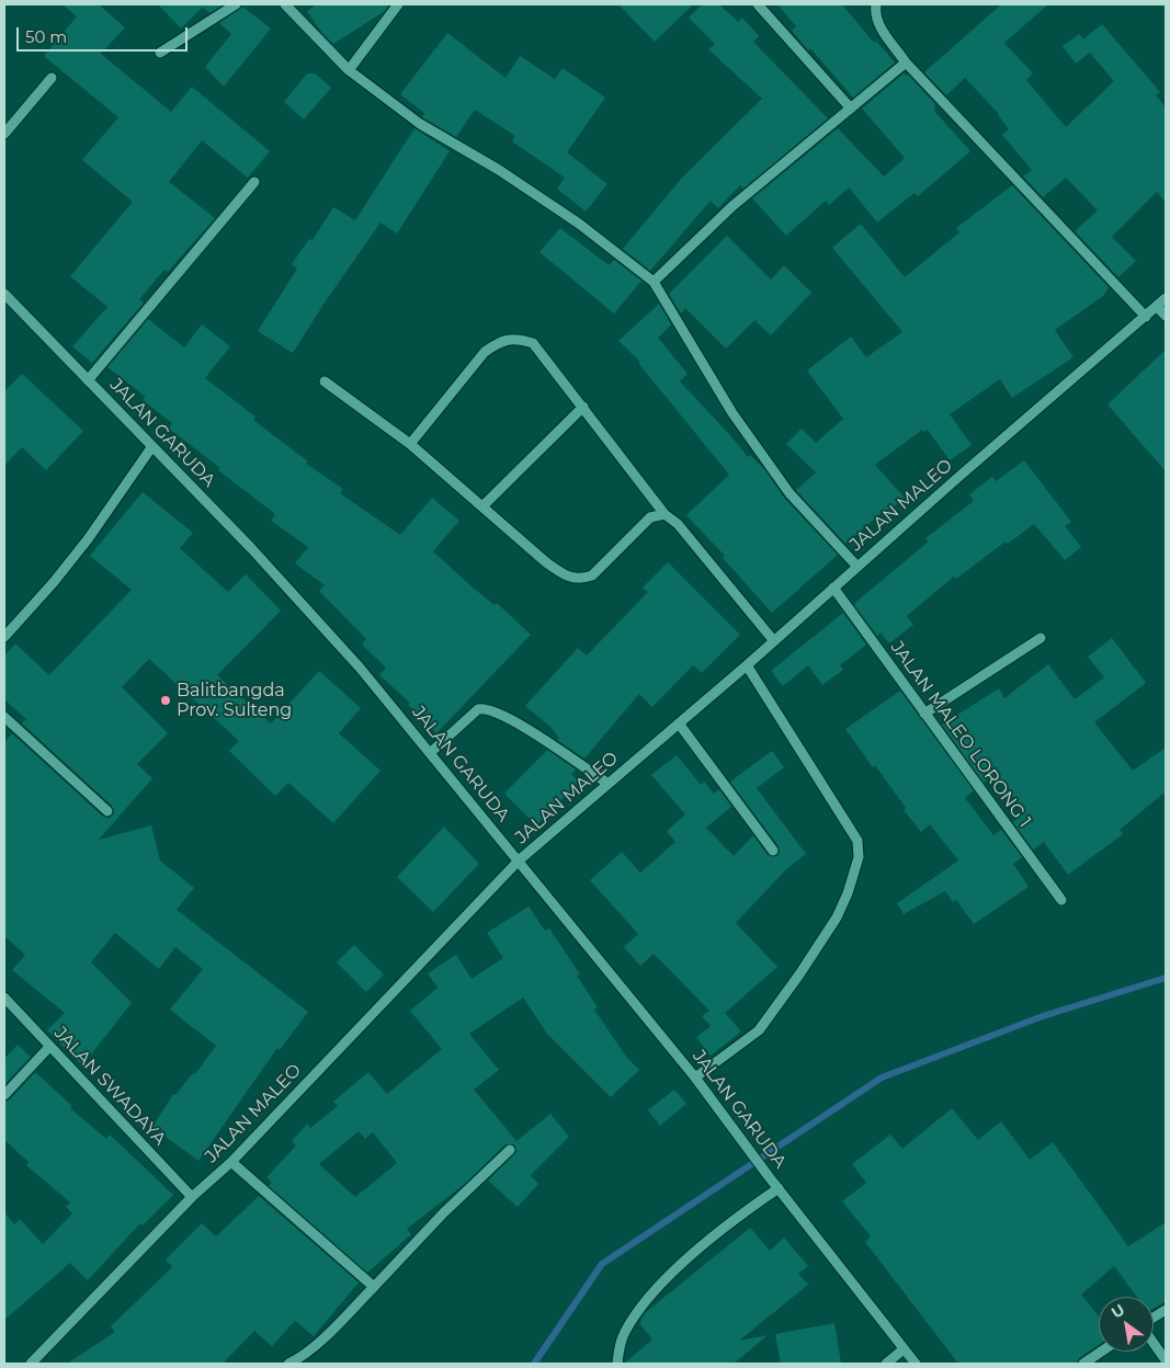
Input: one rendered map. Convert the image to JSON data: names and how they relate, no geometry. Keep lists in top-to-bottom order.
{
  "streets": {
    "street": [
      "JALAN GARUDA",
      "JALAN MALEO",
      "JALAN MALEO LORONG 1",
      "JALAN SWADAYA"
    ]
  },
  "crossings": [
    ["JALAN GARUDA", "JALAN MALEO"],
    ["JALAN MALEO", "JALAN MALEO LORONG 1"],
    ["JALAN MALEO", "JALAN SWADAYA"]
  ],
  "places": ["Balitbangda Prov. Sulteng"],
  "scale_bar": "50 m",
  "north": "top left"
}
